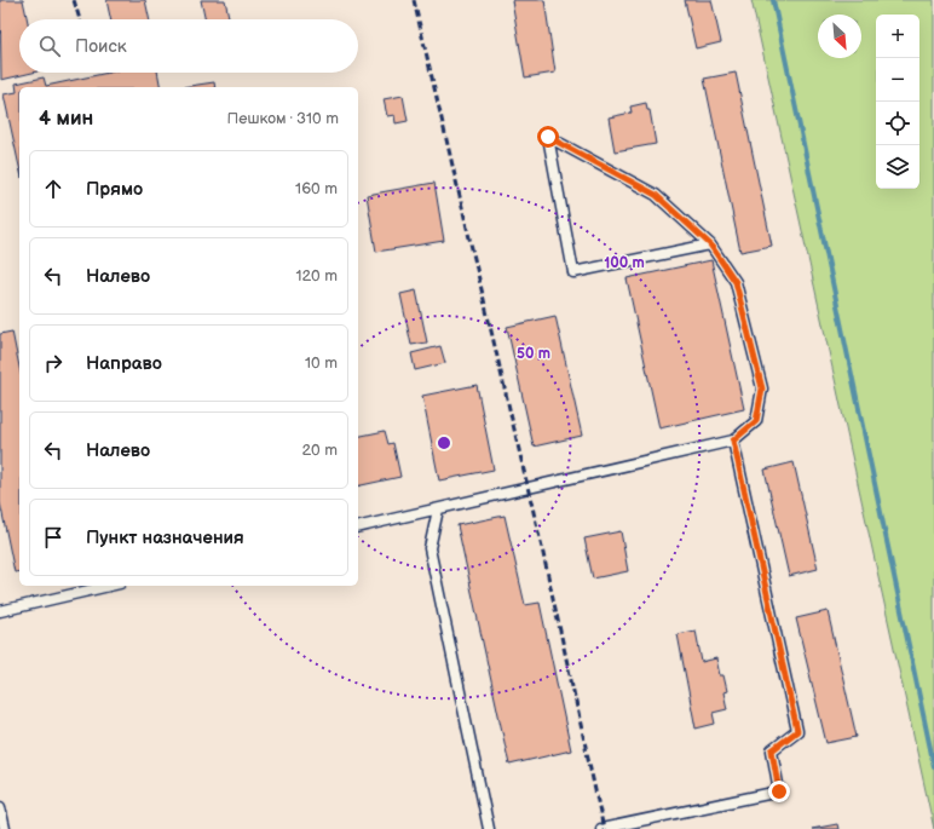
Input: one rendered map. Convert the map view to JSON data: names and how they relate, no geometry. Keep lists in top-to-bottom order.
{
  "north": "bottom right",
  "page": {
    "map_buttons": ["+", "−"],
    "search": "Поиск",
    "heading": ["4 мин", "Пешком · 310 m"],
    "list": [
      ["Прямо", "160 m"],
      ["Налево", "120 m"],
      ["Направо", "10 m"],
      ["Налево", "20 m"],
      "Пункт назначения"
    ]
  },
  "rings": ["100 m", "50 m"]
}
